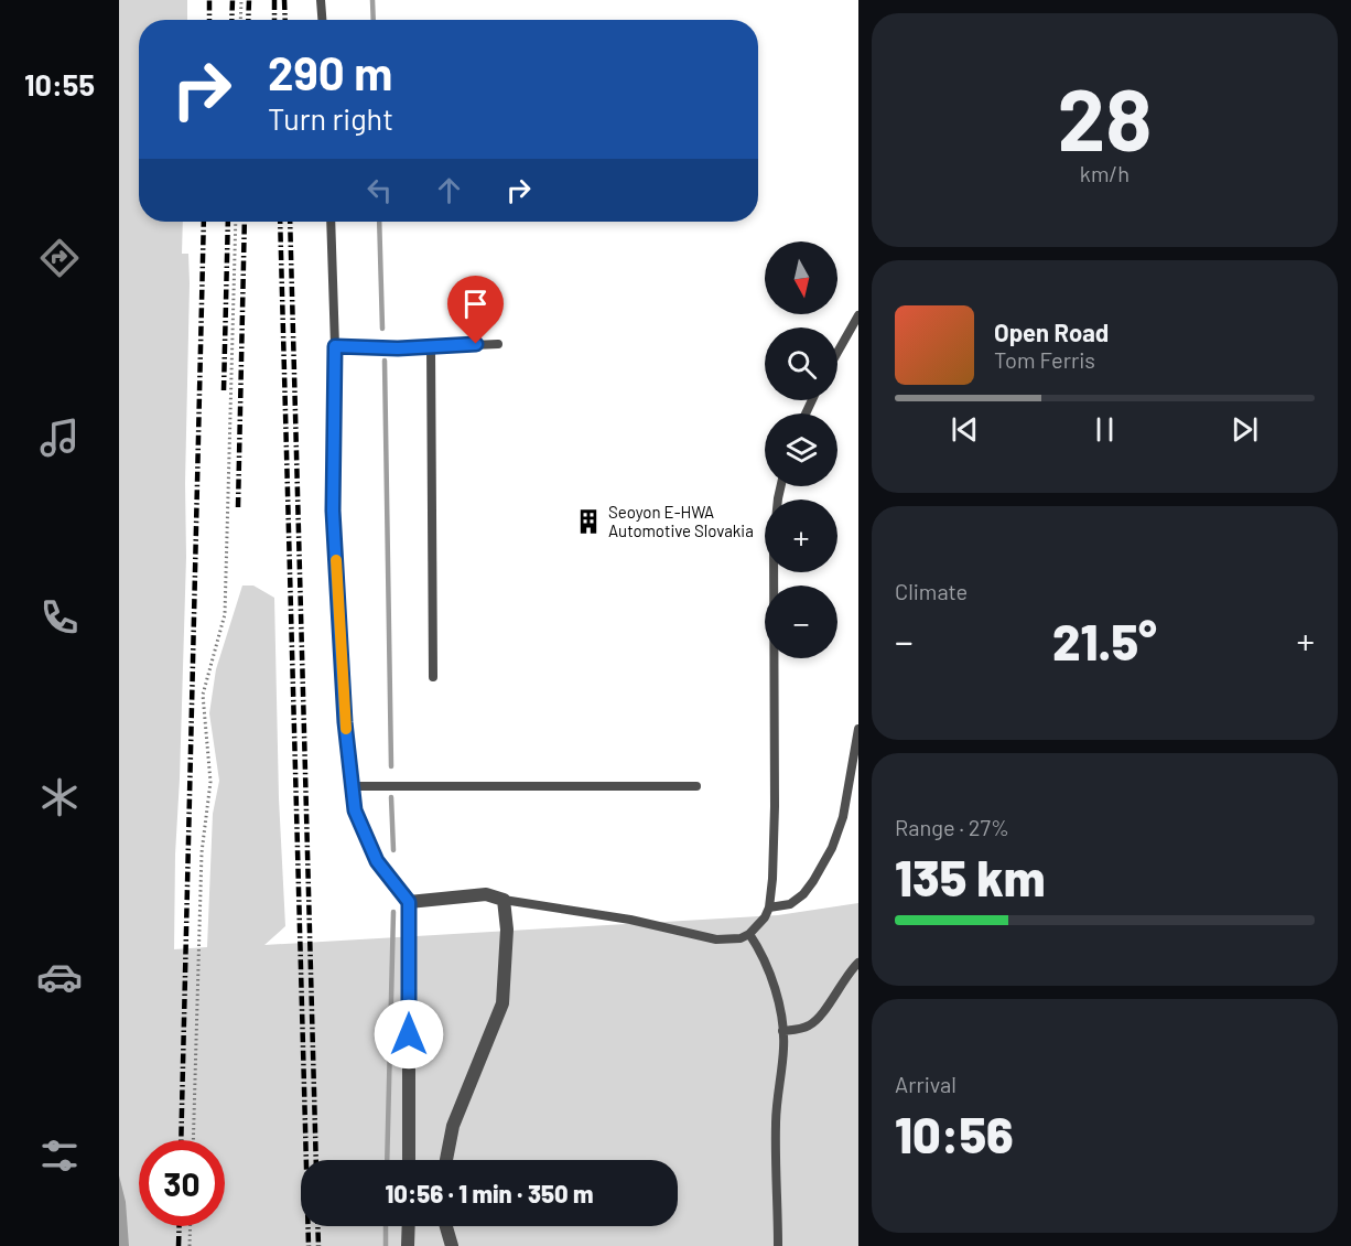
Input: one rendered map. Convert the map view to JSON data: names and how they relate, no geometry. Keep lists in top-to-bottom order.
{
  "places": {
    "building": ["Seoyon E-HWA Automotive Slovakia"]
  },
  "north": "bottom",
  "page": {
    "tabs": "10:55",
    "tile": [
      ["28", "km/h"],
      "Climate",
      ["Range · 27%", "135 km"],
      ["Arrival", "10:56"]
    ],
    "turn": ["290 m", "Turn right"],
    "map_buttons": ["+", "−"],
    "song": ["Open Road", "Tom Ferris"],
    "heat": ["−", "21.5°", "+"],
    "limit": "30",
    "trip": "10:56 · 1 min · 350 m"
  }
}
